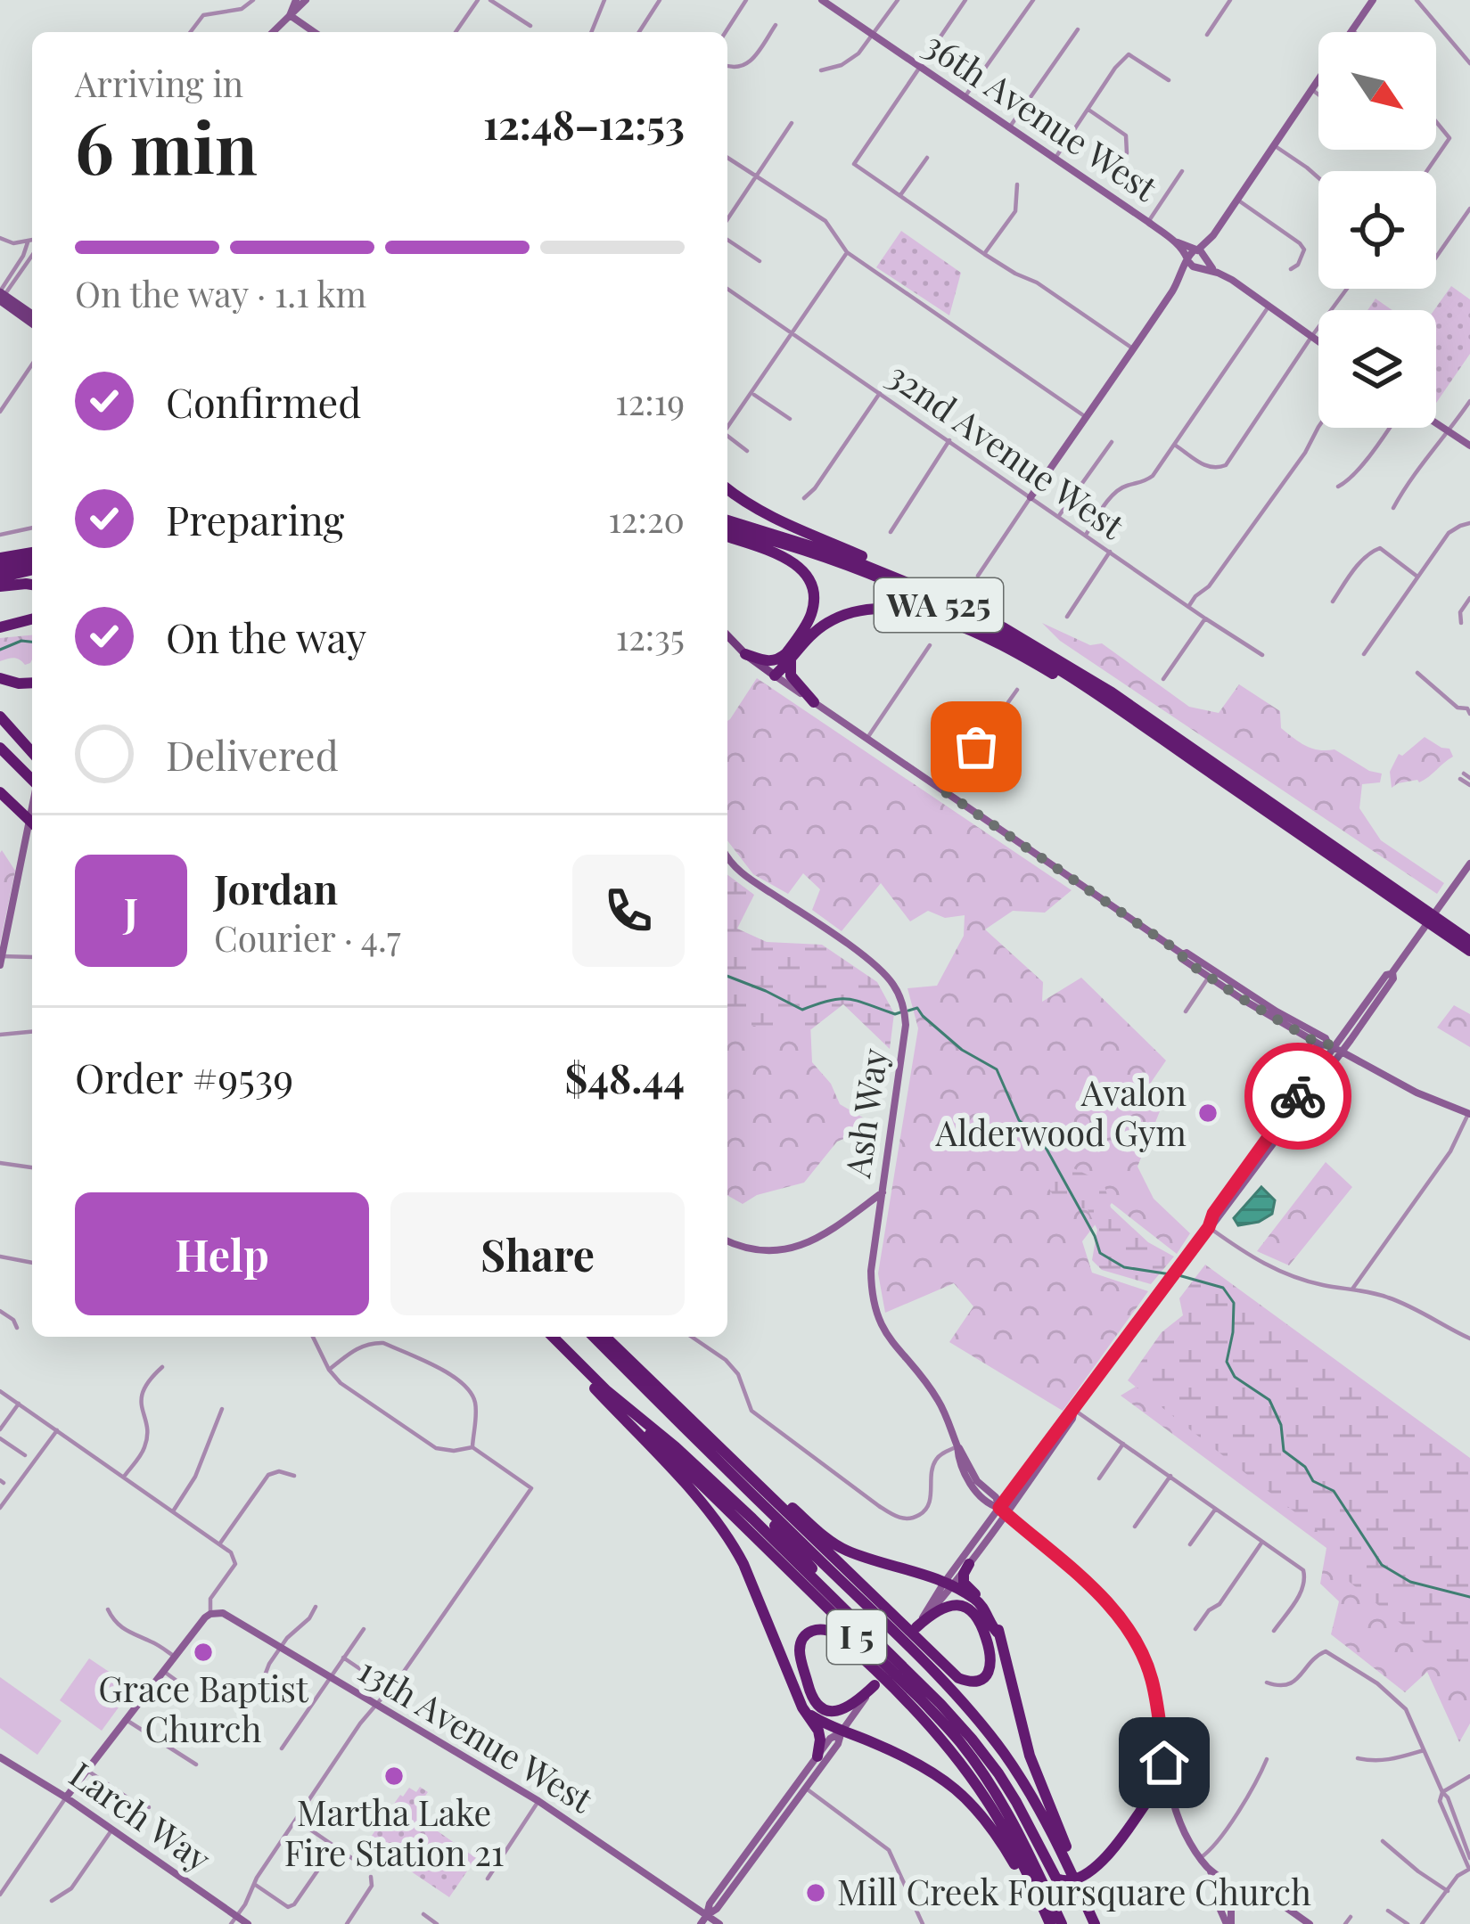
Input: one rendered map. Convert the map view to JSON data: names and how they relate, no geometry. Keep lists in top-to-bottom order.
{
  "streets": {
    "highway": ["WA 525", "I 5"],
    "main road": [
      "36th Avenue West",
      "Ash Way",
      "13th Avenue West",
      "Larch Way"
    ],
    "street": ["32nd Avenue West"]
  },
  "places": [
    "Avalon Alderwood Gym",
    "Grace Baptist Church",
    "Martha Lake Fire Station 21",
    "Mill Creek Foursquare Church"
  ],
  "north": "bottom right",
  "page": {
    "heading": ["6 min", "Arriving in", "12:48–12:53"],
    "panel": [
      "Jordan",
      "Courier · 4.7",
      "Order #9539",
      "$48.44"
    ],
    "bar": "On the way · 1.1 km",
    "list": [
      ["Confirmed", "12:19"],
      ["Preparing", "12:20"],
      ["On the way", "12:35"],
      "Delivered"
    ],
    "round": "J",
    "buttons": ["Help", "Share"]
  }
}
